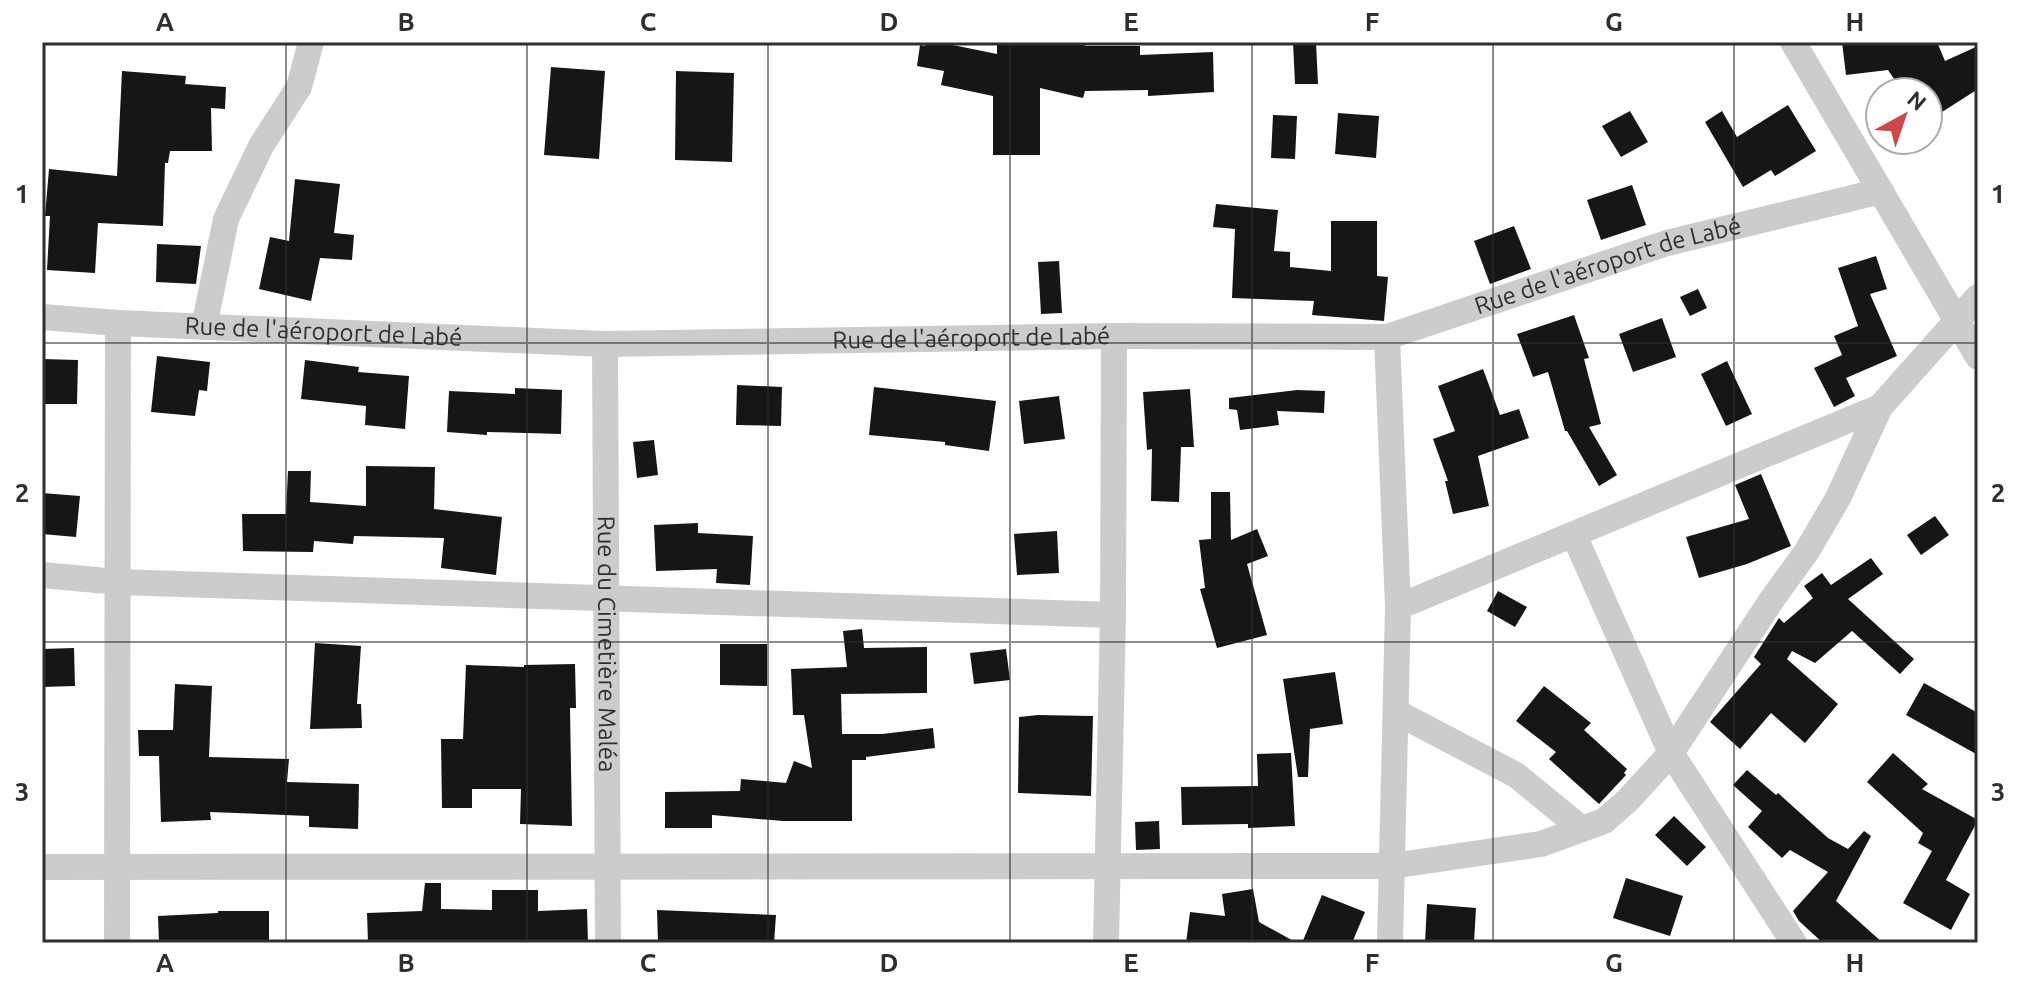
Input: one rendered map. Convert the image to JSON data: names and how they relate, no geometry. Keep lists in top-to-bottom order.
{
  "streets": {
    "street": ["Rue de l'aéroport de Labé", "Rue du Cimetière Maléa"]
  },
  "crossings": [
    ["Rue de l'aéroport de Labé", "Rue du Cimetière Maléa"]
  ],
  "north": "top right",
  "grid": {
    "columns": [
      "A",
      "B",
      "C",
      "D",
      "E",
      "F",
      "G",
      "H"
    ],
    "rows": ["1", "2", "3"]
  }
}
